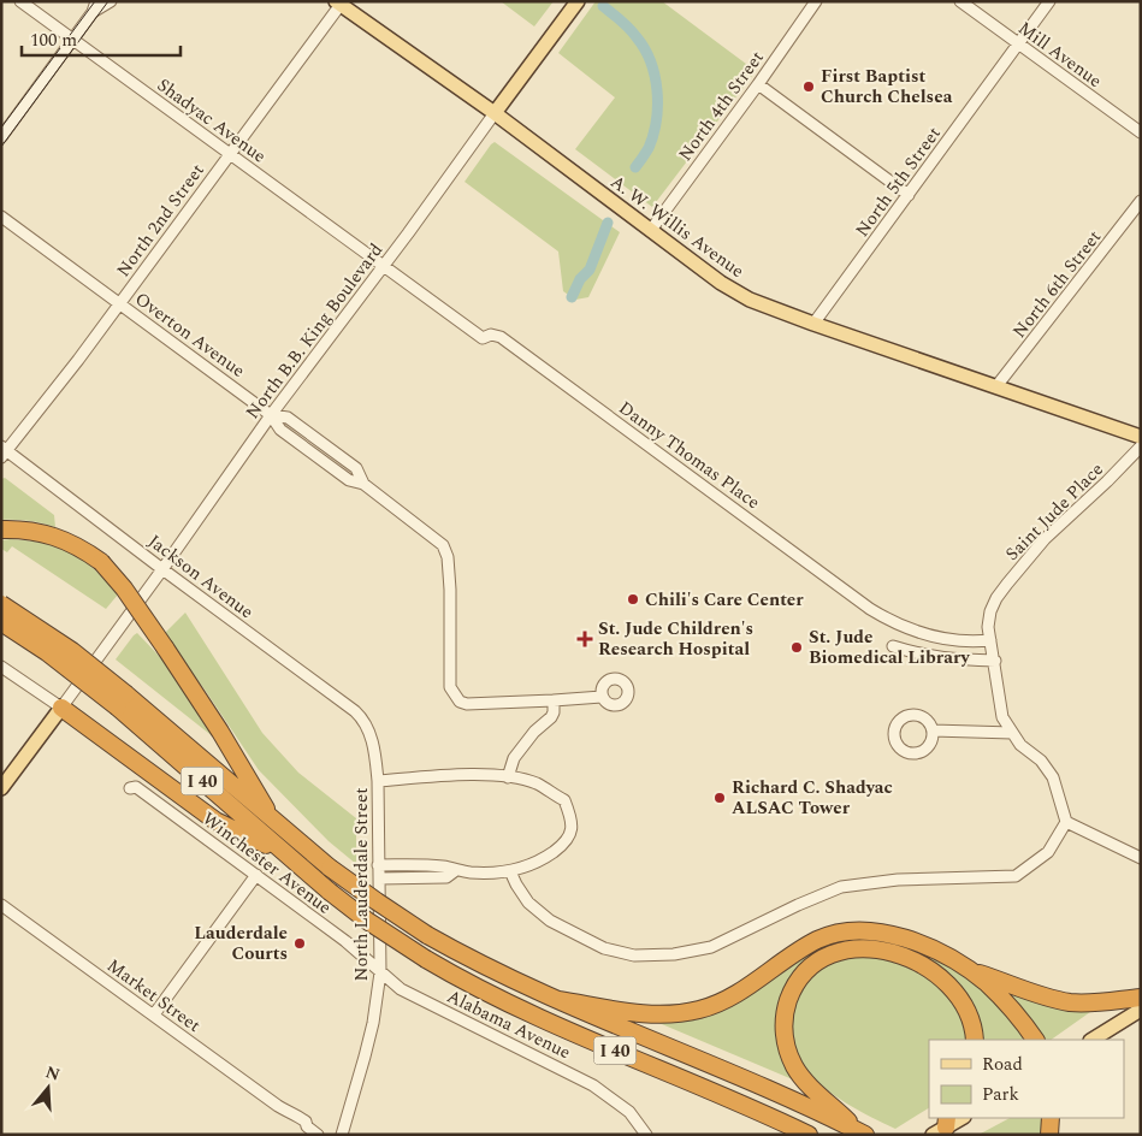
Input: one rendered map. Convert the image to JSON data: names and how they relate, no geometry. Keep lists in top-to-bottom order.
{
  "streets": {
    "highway": ["I 40"],
    "main road": ["A. W. Willis Avenue"],
    "street": [
      "Mill Avenue",
      "North 4th Street",
      "Shadyac Avenue",
      "North 5th Street",
      "North 2nd Street",
      "North 6th Street",
      "North B.B. King Boulevard",
      "Overton Avenue",
      "Danny Thomas Place",
      "Saint Jude Place",
      "Jackson Avenue",
      "Winchester Avenue",
      "North Lauderdale Street",
      "Market Street",
      "Alabama Avenue"
    ]
  },
  "crossings": [
    ["Mill Avenue", "North 5th Street"],
    ["North 4th Street", "A. W. Willis Avenue"],
    ["Shadyac Avenue", "North 2nd Street"],
    ["Shadyac Avenue", "North B.B. King Boulevard"],
    ["Shadyac Avenue", "Danny Thomas Place"],
    ["North 5th Street", "A. W. Willis Avenue"],
    ["North 2nd Street", "A. W. Willis Avenue"],
    ["North 2nd Street", "Overton Avenue"],
    ["North 2nd Street", "Jackson Avenue"],
    ["A. W. Willis Avenue", "North 6th Street"],
    ["A. W. Willis Avenue", "North B.B. King Boulevard"],
    ["North B.B. King Boulevard", "Overton Avenue"],
    ["North B.B. King Boulevard", "Danny Thomas Place"],
    ["North B.B. King Boulevard", "Jackson Avenue"],
    ["Danny Thomas Place", "Saint Jude Place"],
    ["Jackson Avenue", "North Lauderdale Street"],
    ["Winchester Avenue", "North Lauderdale Street"],
    ["Winchester Avenue", "Alabama Avenue"],
    ["North Lauderdale Street", "Alabama Avenue"]
  ],
  "places": {
    "other": [
      "First Baptist Church Chelsea",
      "Chili's Care Center",
      "St. Jude Biomedical Library",
      "Richard C. Shadyac ALSAC Tower",
      "Lauderdale Courts"
    ],
    "health": ["St. Jude Children's Research Hospital"]
  },
  "legend": ["Road", "Park"],
  "scale_bar": "100 m",
  "north": "top"
}
